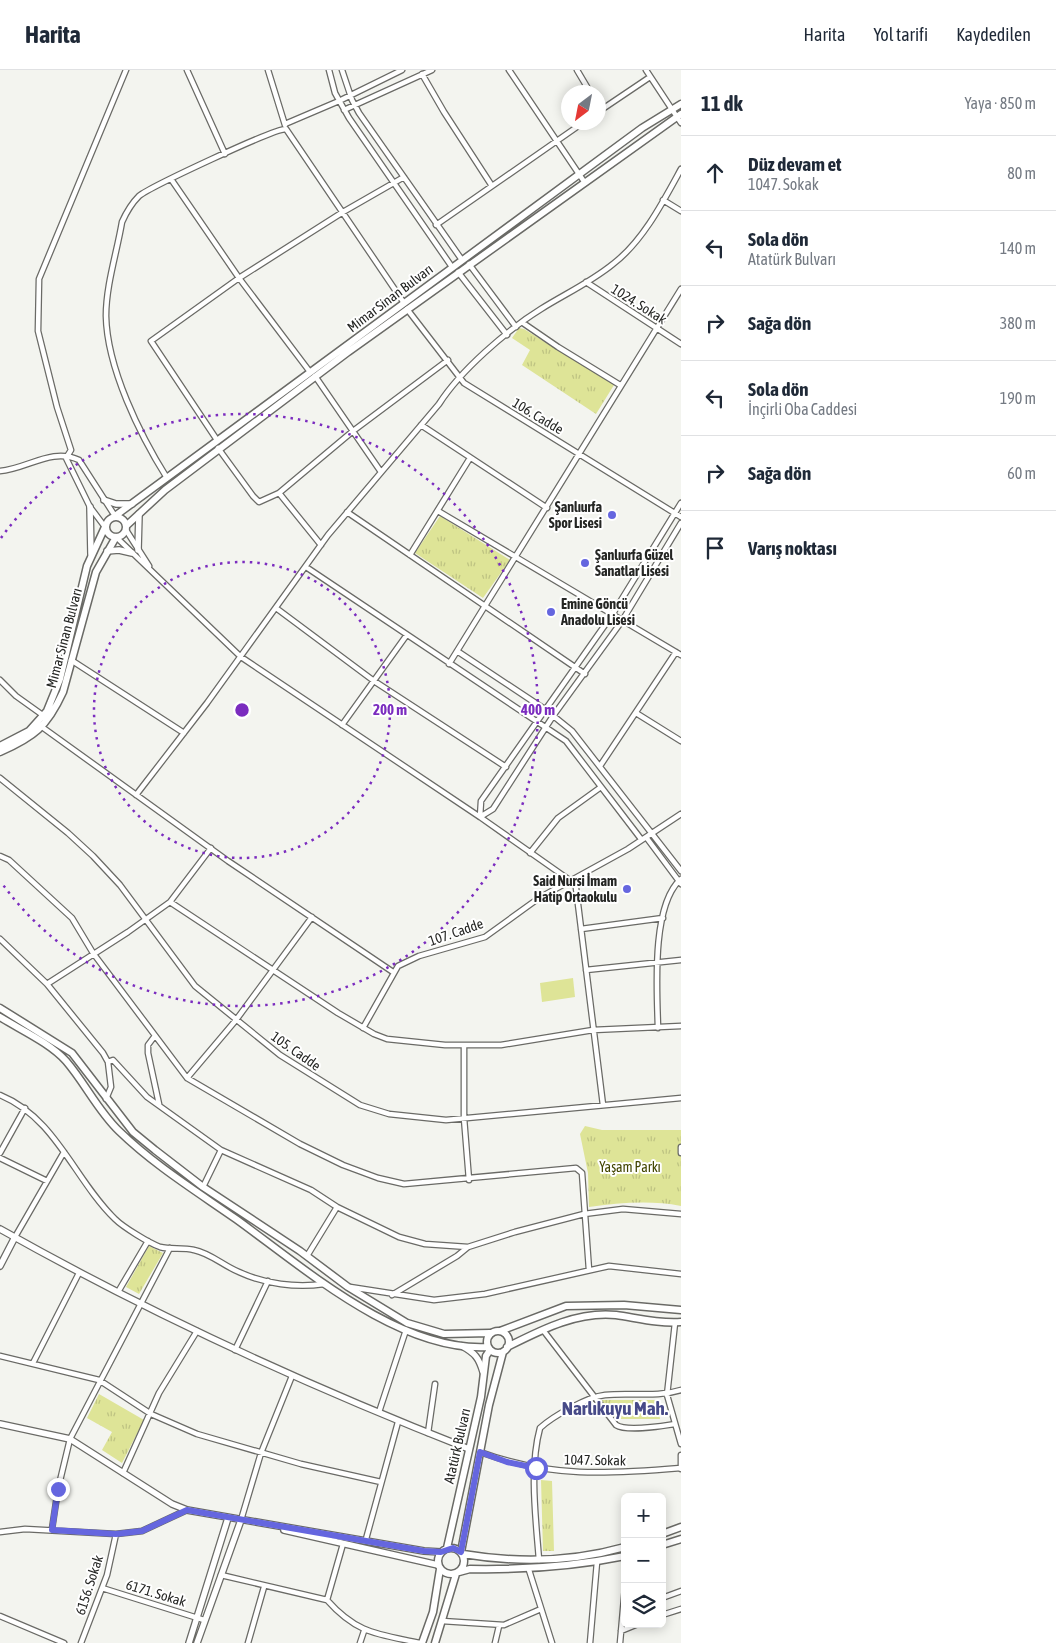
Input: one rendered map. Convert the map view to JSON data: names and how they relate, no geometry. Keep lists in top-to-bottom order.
{
  "streets": {
    "main road": ["Mimar Sinan Bulvarı", "Atatürk Bulvarı"],
    "street": [
      "1024. Sokak",
      "106. Cadde",
      "107. Cadde",
      "105. Cadde",
      "1047. Sokak",
      "6156. Sokak",
      "6171. Sokak"
    ]
  },
  "crossings": [
    ["Mimar Sinan Bulvarı", "106. Cadde"],
    ["Atatürk Bulvarı", "1047. Sokak"],
    ["6156. Sokak", "6171. Sokak"]
  ],
  "districts": ["Narlıkuyu Mah."],
  "parks": ["Yaşam Parkı"],
  "places": [
    "Şanlıurfa Spor Lisesi",
    "Şanlıurfa Güzel Sanatlar Lisesi",
    "Emine Göncü Anadolu Lisesi",
    "Said Nursi İmam Hatip Ortaokulu"
  ],
  "north": "bottom left",
  "page": {
    "header": "Harita",
    "nav": ["Harita", "Yol tarifi", "Kaydedilen"],
    "heading": ["11 dk", "Yaya · 850 m"],
    "list": [
      ["Düz devam et", "1047. Sokak", "80 m"],
      ["Sola dön", "Atatürk Bulvarı", "140 m"],
      ["Sağa dön", "380 m"],
      ["Sola dön", "İnçirli Oba Caddesi", "190 m"],
      ["Sağa dön", "60 m"],
      "Varış noktası"
    ],
    "map_buttons": ["+", "−"]
  },
  "rings": ["200 m", "400 m"]
}
